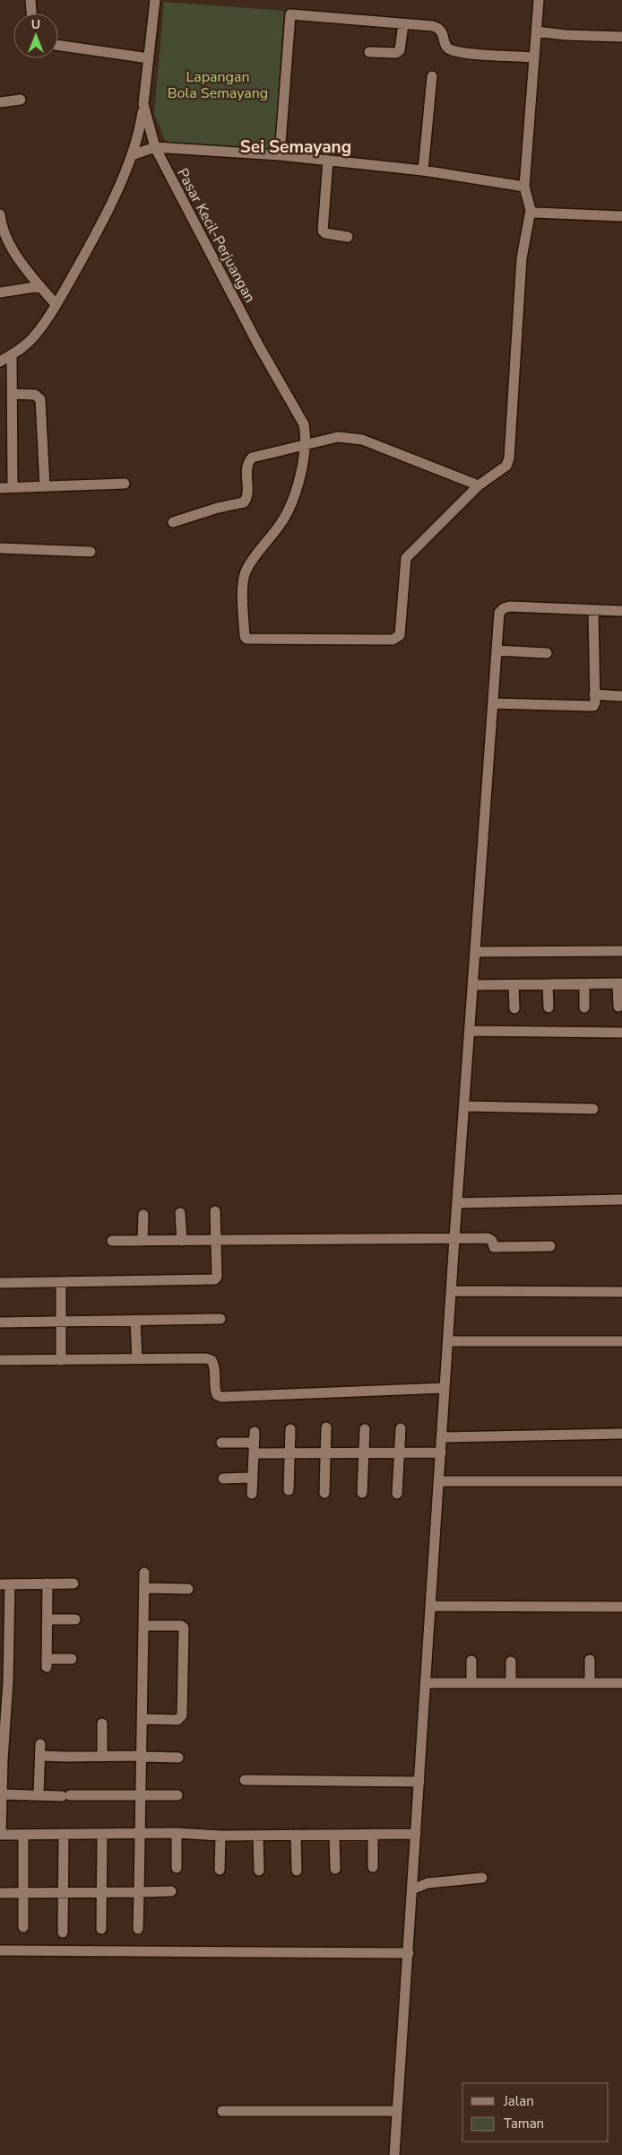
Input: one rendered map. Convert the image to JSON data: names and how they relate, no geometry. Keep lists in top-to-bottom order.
{
  "streets": {
    "street": ["Pasar Kecil-Perjuangan"]
  },
  "districts": ["Sei Semayang"],
  "parks": ["Lapangan Bola Semayang"],
  "legend": ["Jalan", "Taman"],
  "north": "top"
}
